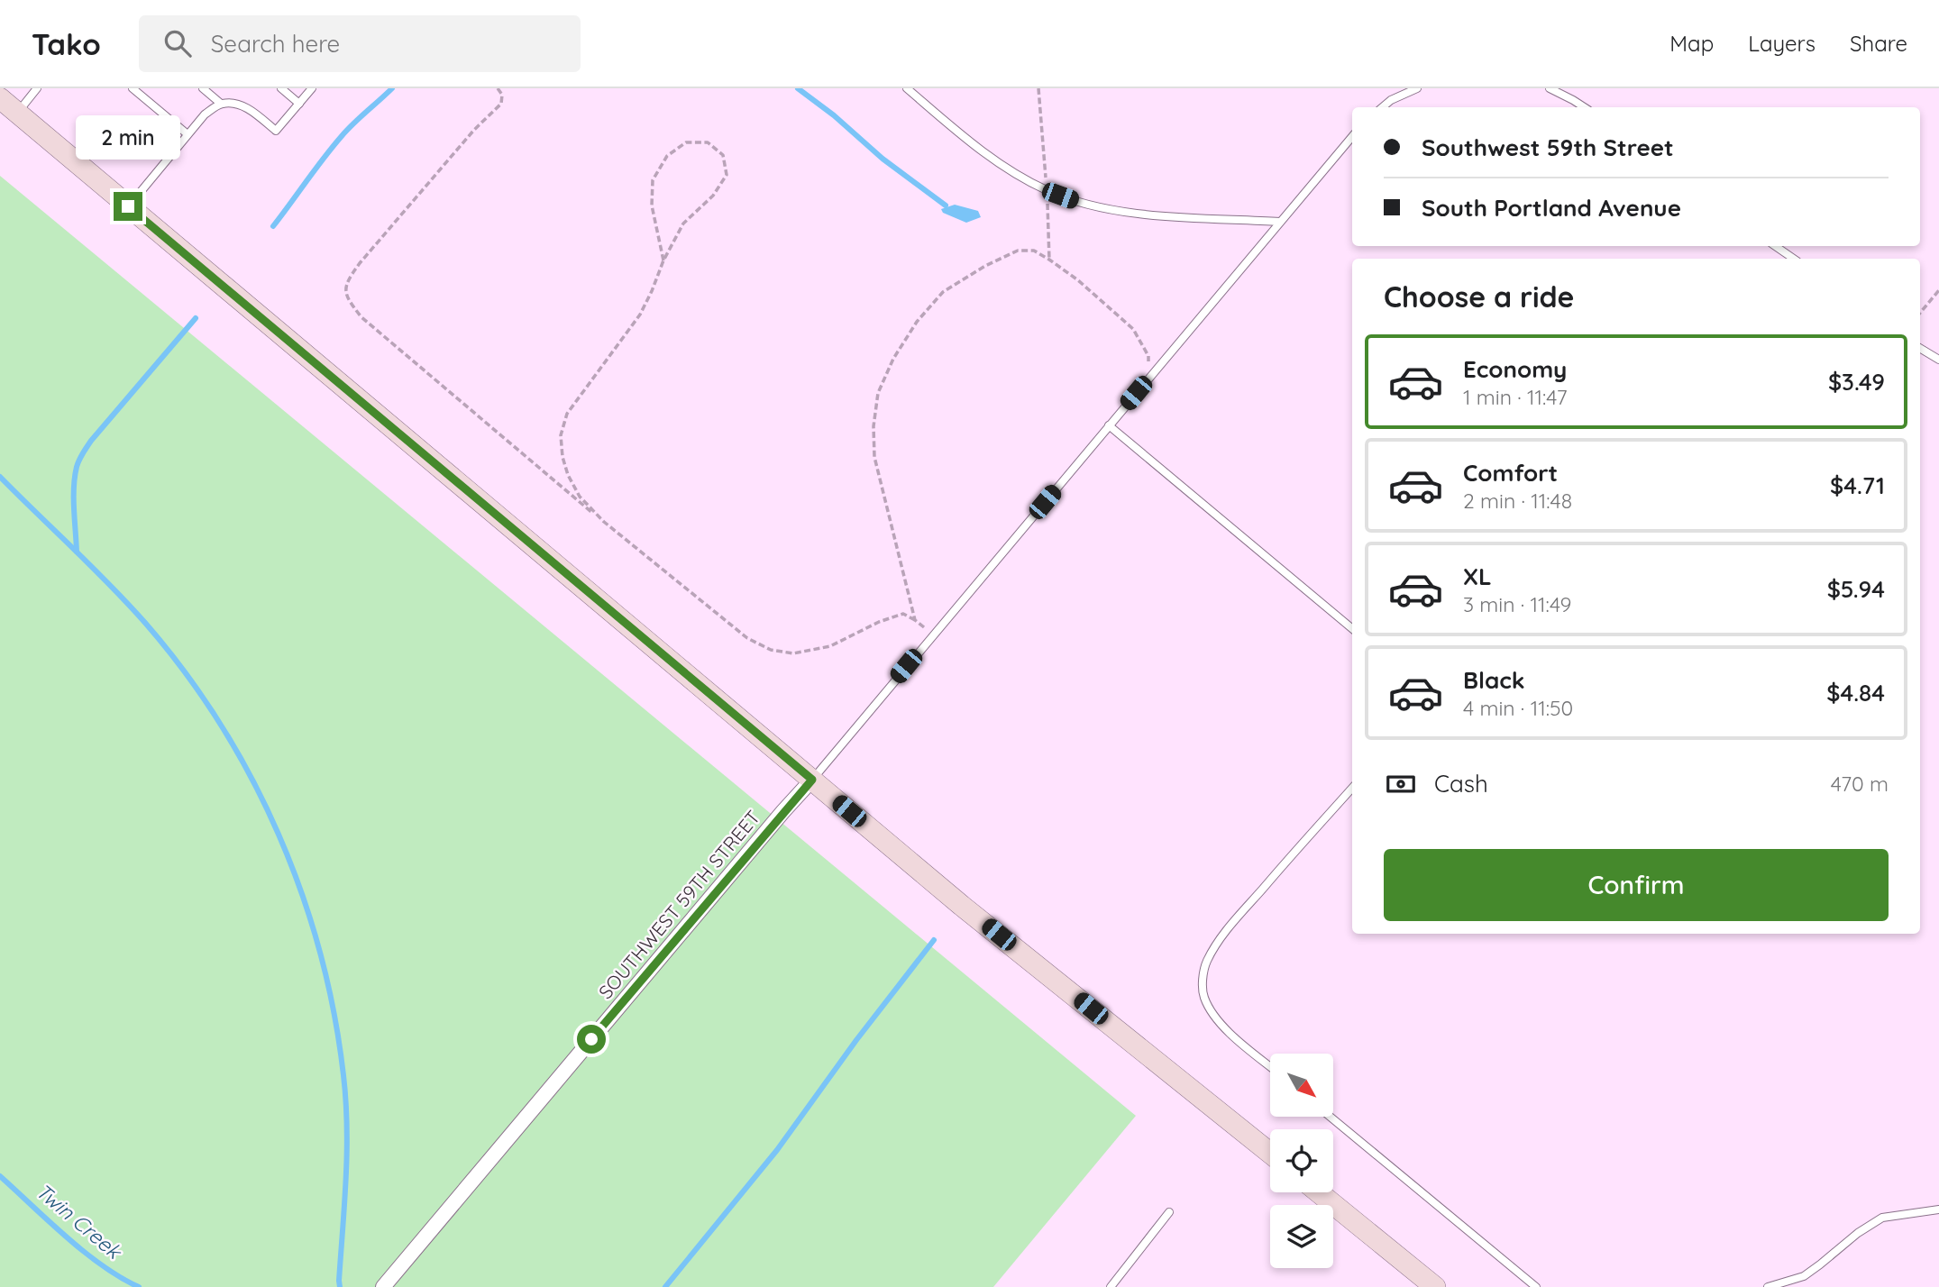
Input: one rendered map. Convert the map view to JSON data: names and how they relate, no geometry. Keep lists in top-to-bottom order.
{
  "streets": {
    "street": ["SOUTHWEST 59TH STREET"]
  },
  "water": ["Twin Creek"],
  "north": "bottom right",
  "page": {
    "header": "Tako",
    "search": "Search here",
    "nav": ["Map", "Layers", "Share"],
    "banner": ["Southwest 59th Street", "South Portland Avenue"],
    "bubble": "2 min",
    "heading": "Choose a ride",
    "list": [
      {
        "name": "Economy",
        "note": "1 min · 11:47",
        "value": "$3.49"
      },
      {
        "name": "Comfort",
        "note": "2 min · 11:48",
        "value": "$4.71"
      },
      {
        "name": "XL",
        "note": "3 min · 11:49",
        "value": "$5.94"
      },
      {
        "name": "Black",
        "note": "4 min · 11:50",
        "value": "$4.84"
      }
    ],
    "pay": ["Cash", "470 m"],
    "buttons": "Confirm"
  }
}
